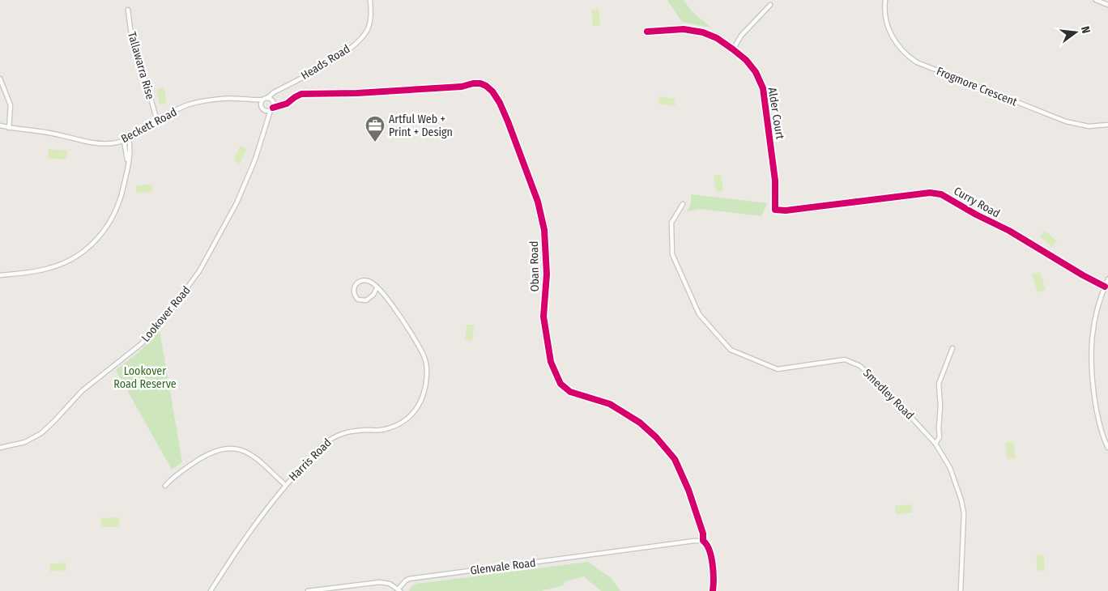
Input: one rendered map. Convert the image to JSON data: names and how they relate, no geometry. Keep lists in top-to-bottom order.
{
  "streets": {
    "street": [
      "Heads Road",
      "Tallawarra Rise",
      "Frogmore Crescent",
      "Alder Court",
      "Beckett Road",
      "Curry Road",
      "Oban Road",
      "Lookover Road",
      "Smedley Road",
      "Harris Road",
      "Glenvale Road"
    ]
  },
  "crossings": [
    ["Heads Road", "Beckett Road"],
    ["Tallawarra Rise", "Beckett Road"],
    ["Alder Court", "Curry Road"],
    ["Oban Road", "Lookover Road"],
    ["Oban Road", "Glenvale Road"]
  ],
  "parks": ["Lookover Road Reserve"],
  "places": {
    "office": ["Artful Web + Print + Design"]
  },
  "north": "right"
}
